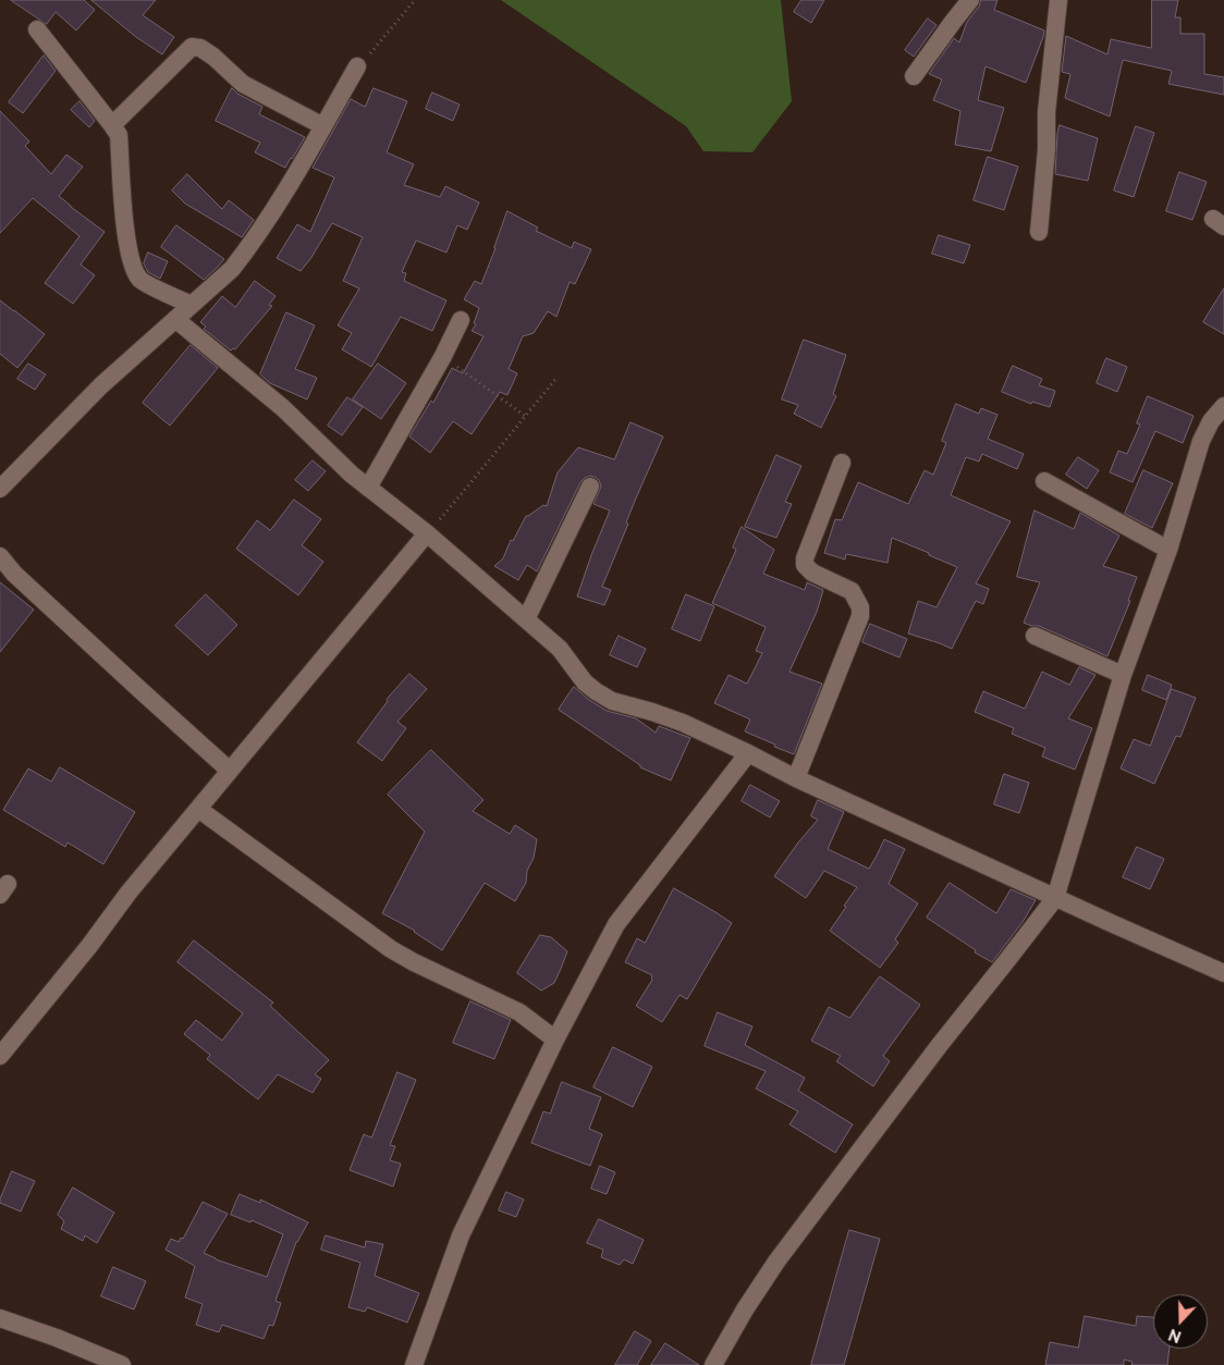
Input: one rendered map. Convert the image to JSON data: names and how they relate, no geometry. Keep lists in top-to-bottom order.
{
  "north": "bottom"
}
